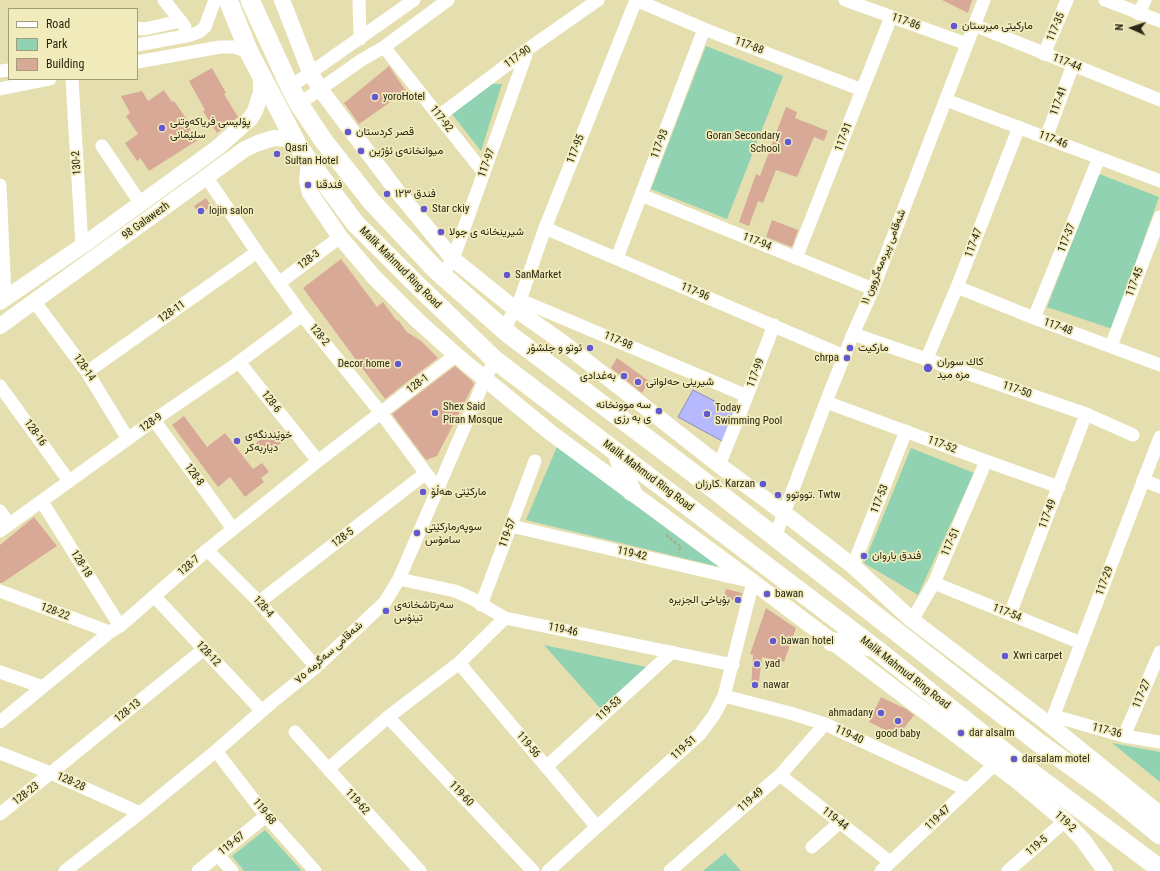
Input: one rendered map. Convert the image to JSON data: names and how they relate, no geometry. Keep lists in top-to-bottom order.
{
  "streets": {
    "highway": ["Malik Mahmud Ring Road"],
    "main road": ["98 Galawezh", "119-2"],
    "street": [
      "117-86",
      "117-35",
      "117-88",
      "117-90",
      "117-44",
      "117-41",
      "117-92",
      "117-91",
      "117-46",
      "117-93",
      "117-95",
      "130-2",
      "117-97",
      "117-37",
      "117-94",
      "117-47",
      "شەقامی پیرەمەگروون ١١",
      "128-3",
      "117-45",
      "117-96",
      "128-11",
      "117-48",
      "128-2",
      "117-98",
      "128-14",
      "117-99",
      "128-1",
      "117-50",
      "128-6",
      "128-9",
      "128-16",
      "117-52",
      "128-8",
      "117-53",
      "117-49",
      "119-57",
      "128-5",
      "117-51",
      "119-42",
      "128-18",
      "128-7",
      "117-29",
      "128-4",
      "128-22",
      "117-54",
      "119-46",
      "شەقامی سەگرمە ٧٥",
      "128-12",
      "117-27",
      "119-53",
      "128-13",
      "117-36",
      "119-40",
      "119-56",
      "119-51",
      "128-28",
      "128-23",
      "119-60",
      "119-49",
      "119-62",
      "119-68",
      "119-47",
      "119-44",
      "119-67",
      "119-5"
    ]
  },
  "crossings": [
    ["117-86", "117-91"],
    ["117-86", "شەقامی پیرەمەگروون ١١"],
    ["117-35", "117-44"],
    ["117-88", "117-91"],
    ["117-88", "117-93"],
    ["117-88", "117-95"],
    ["117-90", "117-92"],
    ["117-90", "117-97"],
    ["117-44", "117-41"],
    ["117-44", "شەقامی پیرەمەگروون ١١"],
    ["117-41", "117-46"],
    ["117-92", "117-97"],
    ["117-91", "117-94"],
    ["117-46", "117-37"],
    ["117-46", "117-47"],
    ["117-46", "شەقامی پیرەمەگروون ١١"],
    ["117-93", "117-94"],
    ["117-93", "117-96"],
    ["117-95", "117-96"],
    ["117-95", "117-98"],
    ["130-2", "98 Galawezh"],
    ["98 Galawezh", "Malik Mahmud Ring Road"],
    ["98 Galawezh", "128-2"],
    ["98 Galawezh", "128-14"],
    ["117-37", "117-48"],
    ["117-94", "شەقامی پیرەمەگروون ١١"],
    ["117-47", "117-48"],
    ["117-47", "117-50"],
    ["شەقامی پیرەمەگروون ١١", "117-96"],
    ["شەقامی پیرەمەگروون ١١", "117-50"],
    ["شەقامی پیرەمەگروون ١١", "117-52"],
    ["128-3", "128-2"],
    ["128-3", "119-2"],
    ["Malik Mahmud Ring Road", "شەقامی سەگرمە ٧٥"],
    ["Malik Mahmud Ring Road", "119-47"],
    ["Malik Mahmud Ring Road", "119-2"],
    ["117-45", "117-48"],
    ["117-96", "117-99"],
    ["128-11", "128-2"],
    ["128-11", "128-14"],
    ["128-2", "128-1"],
    ["128-2", "128-9"],
    ["128-2", "128-5"],
    ["128-2", "128-7"],
    ["128-2", "شەقامی سەگرمە ٧٥"],
    ["117-98", "117-99"],
    ["128-14", "128-9"],
    ["128-1", "128-7"],
    ["128-1", "119-2"],
    ["117-50", "117-49"],
    ["128-6", "128-9"],
    ["128-6", "128-7"],
    ["128-9", "128-16"],
    ["128-9", "128-8"],
    ["128-9", "128-18"],
    ["117-52", "117-53"],
    ["117-52", "117-49"],
    ["117-52", "117-51"],
    ["128-8", "128-7"],
    ["117-49", "117-54"],
    ["119-57", "119-42"],
    ["119-57", "119-46"],
    ["128-5", "128-4"],
    ["117-51", "117-54"],
    ["119-42", "119-51"],
    ["119-42", "119-2"],
    ["128-18", "128-7"],
    ["128-18", "128-22"],
    ["128-7", "128-4"],
    ["128-7", "128-22"],
    ["128-7", "128-12"],
    ["117-29", "117-54"],
    ["117-29", "117-36"],
    ["128-4", "شەقامی سەگرمە ٧٥"],
    ["119-46", "شەقامی سەگرمە ٧٥"],
    ["119-46", "119-53"],
    ["119-46", "119-51"],
    ["شەقامی سەگرمە ٧٥", "128-12"],
    ["شەقامی سەگرمە ٧٥", "128-28"],
    ["شەقامی سەگرمە ٧٥", "119-68"],
    ["شەقامی سەگرمە ٧٥", "119-2"],
    ["128-12", "128-13"],
    ["117-27", "117-36"],
    ["119-53", "119-56"],
    ["128-13", "128-28"],
    ["128-13", "128-23"],
    ["119-40", "119-51"],
    ["119-40", "119-49"],
    ["119-40", "119-47"],
    ["119-56", "119-51"],
    ["119-51", "119-2"],
    ["128-28", "128-23"],
    ["119-49", "119-44"],
    ["119-68", "119-67"],
    ["119-47", "119-44"],
    ["119-47", "119-2"],
    ["119-2", "119-5"]
  ],
  "places": [
    "مارکیتی میرستان",
    "yoroHotel",
    "پۆلیسی فریاکەوتنی سلێمانی",
    "قصر كردستان",
    "Goran Secondary School",
    "میوانخانەی ئۆژین",
    "Qasri Sultan Hotel",
    "فندقنا",
    "فندق ١٢٣",
    "Star ckiy",
    "lojin salon",
    "شیرینخانه ی جولا",
    "SanMarket",
    "ئوتو و جلشۆر",
    "ماركيت",
    "chrpa",
    "Decor home",
    "كاك سوران مزه ميد",
    "بەغدادی",
    "شیرینی ‌حەلوانی",
    "سه موونخانه ی به رزی",
    "Shex Said Piran Mosque",
    "Today Swimming Pool",
    "خوێندنگەی دیاربەکر",
    "کارزان. Karzan",
    "مارکێتی هەڵۆ",
    "تووتوو. Twtw",
    "سوپەرمارکێتی سامۆس",
    "فندق باروان",
    "bawan",
    "بۆیاخی الجزیرە",
    "سەرتاشخانەی تینۆس",
    "bawan hotel",
    "Xwri carpet",
    "yad",
    "nawar",
    "ahmadany",
    "good baby",
    "dar alsalm",
    "darsalam motel"
  ],
  "legend": ["Road", "Park", "Building"],
  "north": "left"
}
